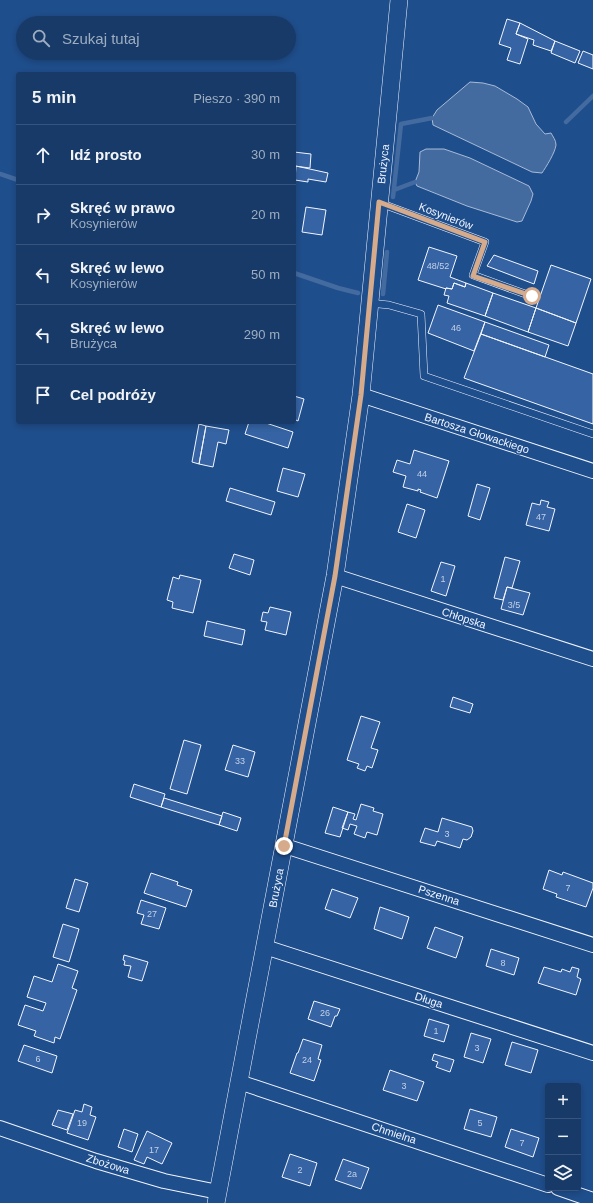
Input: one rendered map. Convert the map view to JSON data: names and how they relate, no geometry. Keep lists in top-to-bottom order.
{
  "streets": {
    "street": [
      "Brużyca",
      "Bartosza Głowackiego",
      "Chłopska",
      "Pszenna",
      "Długa",
      "Chmielna",
      "Zbożowa"
    ],
    "lane": ["Kosynierów"]
  },
  "crossings": [
    ["Brużyca", "Kosynierów"],
    ["Brużyca", "Bartosza Głowackiego"],
    ["Brużyca", "Chłopska"],
    ["Brużyca", "Pszenna"],
    ["Brużyca", "Długa"],
    ["Brużyca", "Chmielna"],
    ["Brużyca", "Zbożowa"]
  ],
  "house_numbers": [
    "48/52",
    "46",
    "44",
    "47",
    "1",
    "3/5",
    "33",
    "3",
    "7",
    "27",
    "8",
    "26",
    "1",
    "3",
    "6",
    "24",
    "3",
    "19",
    "5",
    "7",
    "17",
    "2",
    "2a"
  ],
  "page": {
    "search": "Szukaj tutaj",
    "heading": ["5 min", "Pieszo · 390 m"],
    "list": [
      ["Idź prosto", "30 m"],
      ["Skręć w prawo", "Kosynierów", "20 m"],
      ["Skręć w lewo", "Kosynierów", "50 m"],
      ["Skręć w lewo", "Brużyca", "290 m"],
      "Cel podróży"
    ],
    "map_buttons": ["+", "−"]
  }
}
